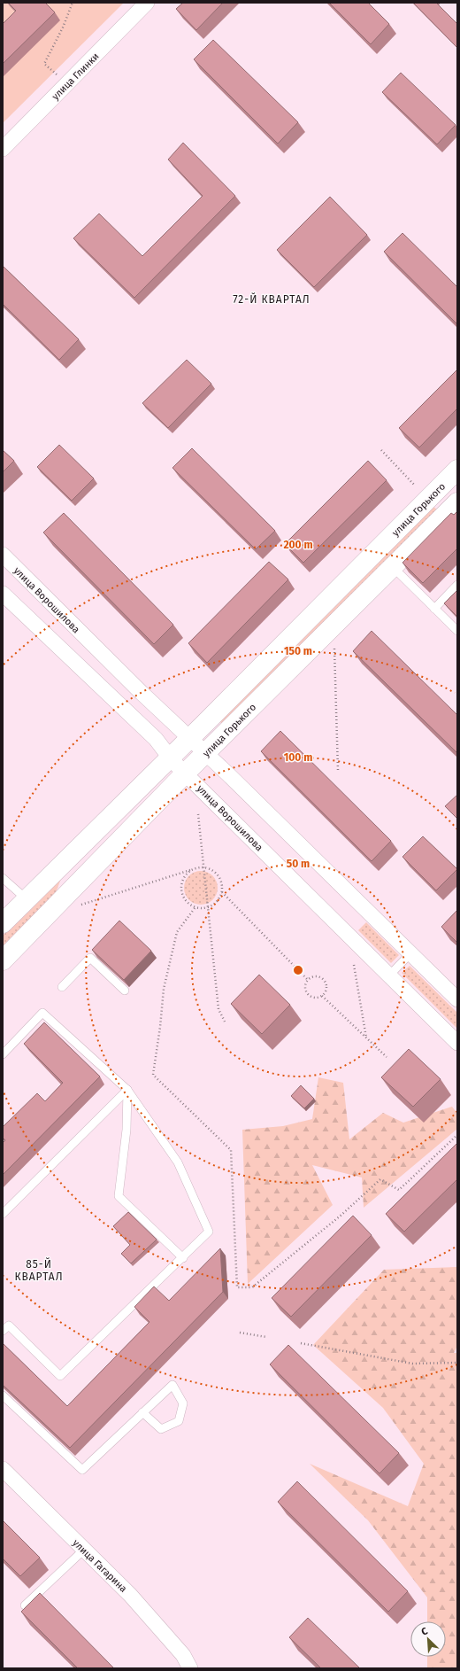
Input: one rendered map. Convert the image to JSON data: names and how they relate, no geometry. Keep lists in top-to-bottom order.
{
  "streets": {
    "main road": ["улица Горького"],
    "street": ["улица Глинки", "улица Ворошилова", "улица Гагарина"]
  },
  "crossings": [
    ["улица Горького", "улица Ворошилова"]
  ],
  "districts": ["72-Й КВАРТАЛ", "85-Й КВАРТАЛ"],
  "north": "top left",
  "rings": [
    "200 m",
    "150 m",
    "100 m",
    "50 m"
  ]
}
